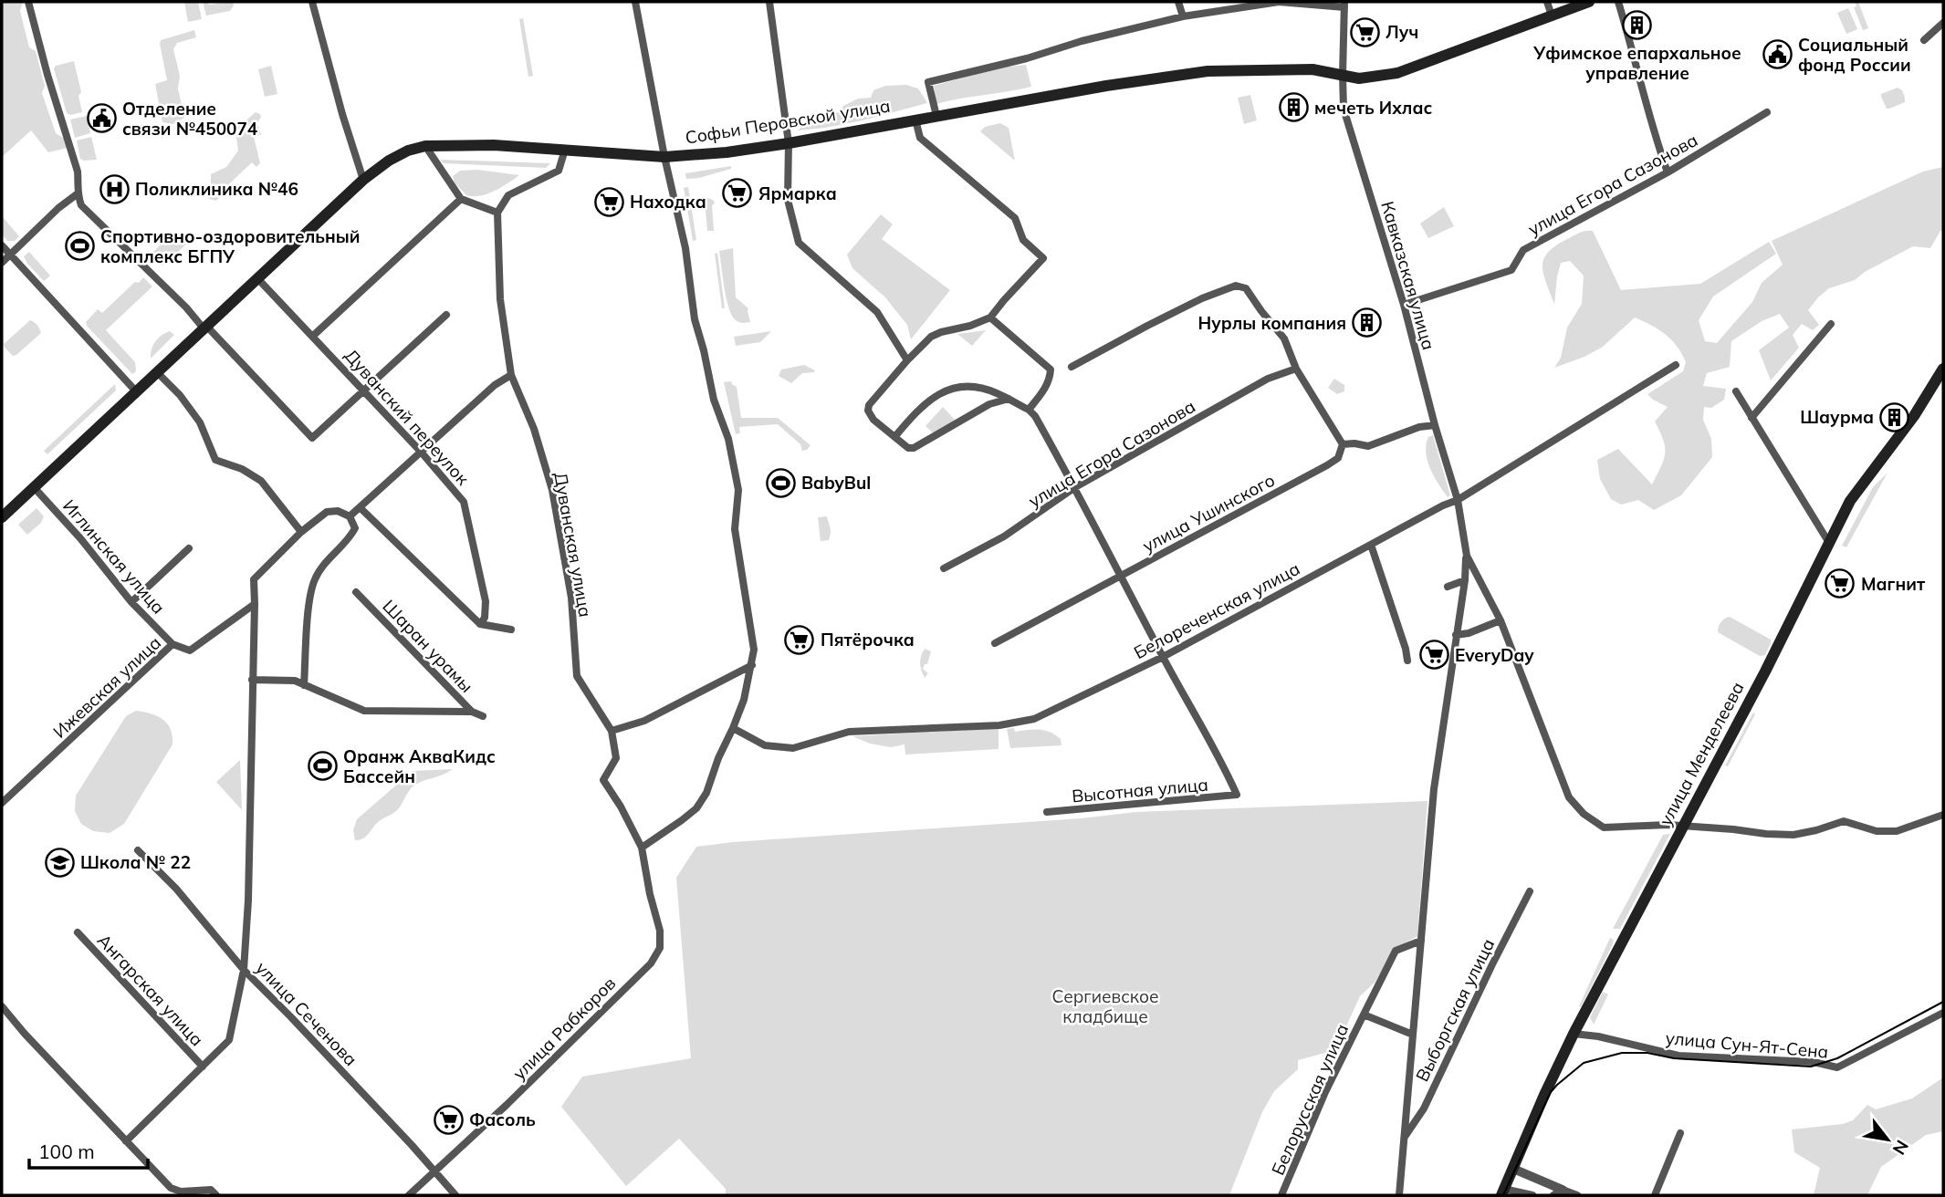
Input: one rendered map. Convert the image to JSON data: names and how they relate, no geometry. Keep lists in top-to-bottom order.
{
  "streets": {
    "main road": ["Софьи Перовской улица", "улица Менделеева"],
    "street": [
      "улица Егора Сазонова",
      "Кавказская улица",
      "Дуванский переулок",
      "улица Ушинского",
      "Дуванская улица",
      "Иглинская улица",
      "Белореченская улица",
      "Шаран урамы",
      "Ижевская улица",
      "Высотная улица",
      "Ангарская улица",
      "Выборгская улица",
      "улица Сеченова",
      "улица Рабкоров",
      "улица Сун-Ят-Сена",
      "Белорусская улица"
    ]
  },
  "crossings": [
    ["Софьи Перовской улица", "Кавказская улица"],
    ["Софьи Перовской улица", "Дуванский переулок"],
    ["Софьи Перовской улица", "Иглинская улица"],
    ["улица Егора Сазонова", "Кавказская улица"],
    ["Кавказская улица", "Белореченская улица"],
    ["Кавказская улица", "улица Менделеева"],
    ["Кавказская улица", "Белорусская улица"],
    ["Дуванская улица", "улица Рабкоров"],
    ["Иглинская улица", "Ижевская улица"],
    ["Белореченская улица", "Высотная улица"],
    ["улица Менделеева", "улица Сун-Ят-Сена"],
    ["улица Сеченова", "улица Рабкоров"]
  ],
  "parks": ["Сергиевское кладбище"],
  "places": {
    "building": [
      "Уфимское епархальное управление",
      "мечеть Ихлас",
      "Нурлы компания",
      "Шаурма"
    ],
    "supermarket": [
      "Луч",
      "Ярмарка",
      "Находка",
      "Магнит",
      "Пятёрочка",
      "EveryDay",
      "Фасоль"
    ],
    "public building": ["Социальный фонд России", "Отделение связи №450074"],
    "hospital": ["Поликлиника №46"],
    "sports": ["Спортивно-оздоровительный комплекс БГПУ", "BabyBul", "Оранж АкваКидс Бассейн"],
    "school or university": ["Школа № 22"]
  },
  "scale_bar": "100 m",
  "north": "bottom right"
}
